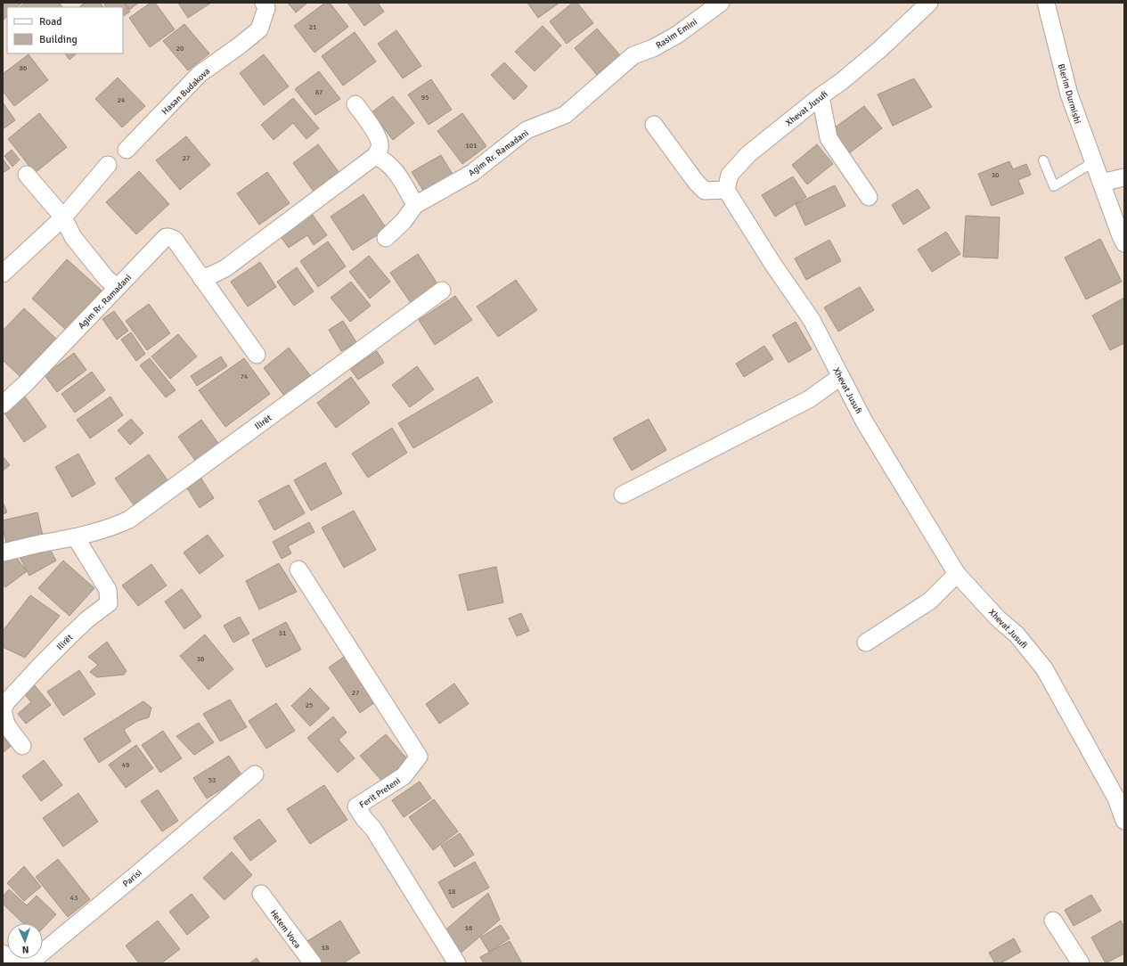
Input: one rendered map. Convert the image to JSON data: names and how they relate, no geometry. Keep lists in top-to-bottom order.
{
  "streets": {
    "street": [
      "Rasim Emini",
      "Hasan Budakova",
      "Blerim Durmishi",
      "Xhevat Jusufi",
      "Agim Rr. Ramadani",
      "Ilirët",
      "Ferit Preteni",
      "Parisi",
      "Hetem Voca"
    ]
  },
  "crossings": [
    ["Rasim Emini", "Agim Rr. Ramadani"]
  ],
  "house_numbers": [
    "21",
    "20",
    "86",
    "87",
    "95",
    "24",
    "101",
    "27",
    "30",
    "74",
    "31",
    "36",
    "27",
    "25",
    "49",
    "53",
    "18",
    "43",
    "16",
    "18"
  ],
  "legend": ["Road", "Building"],
  "north": "bottom"
}
